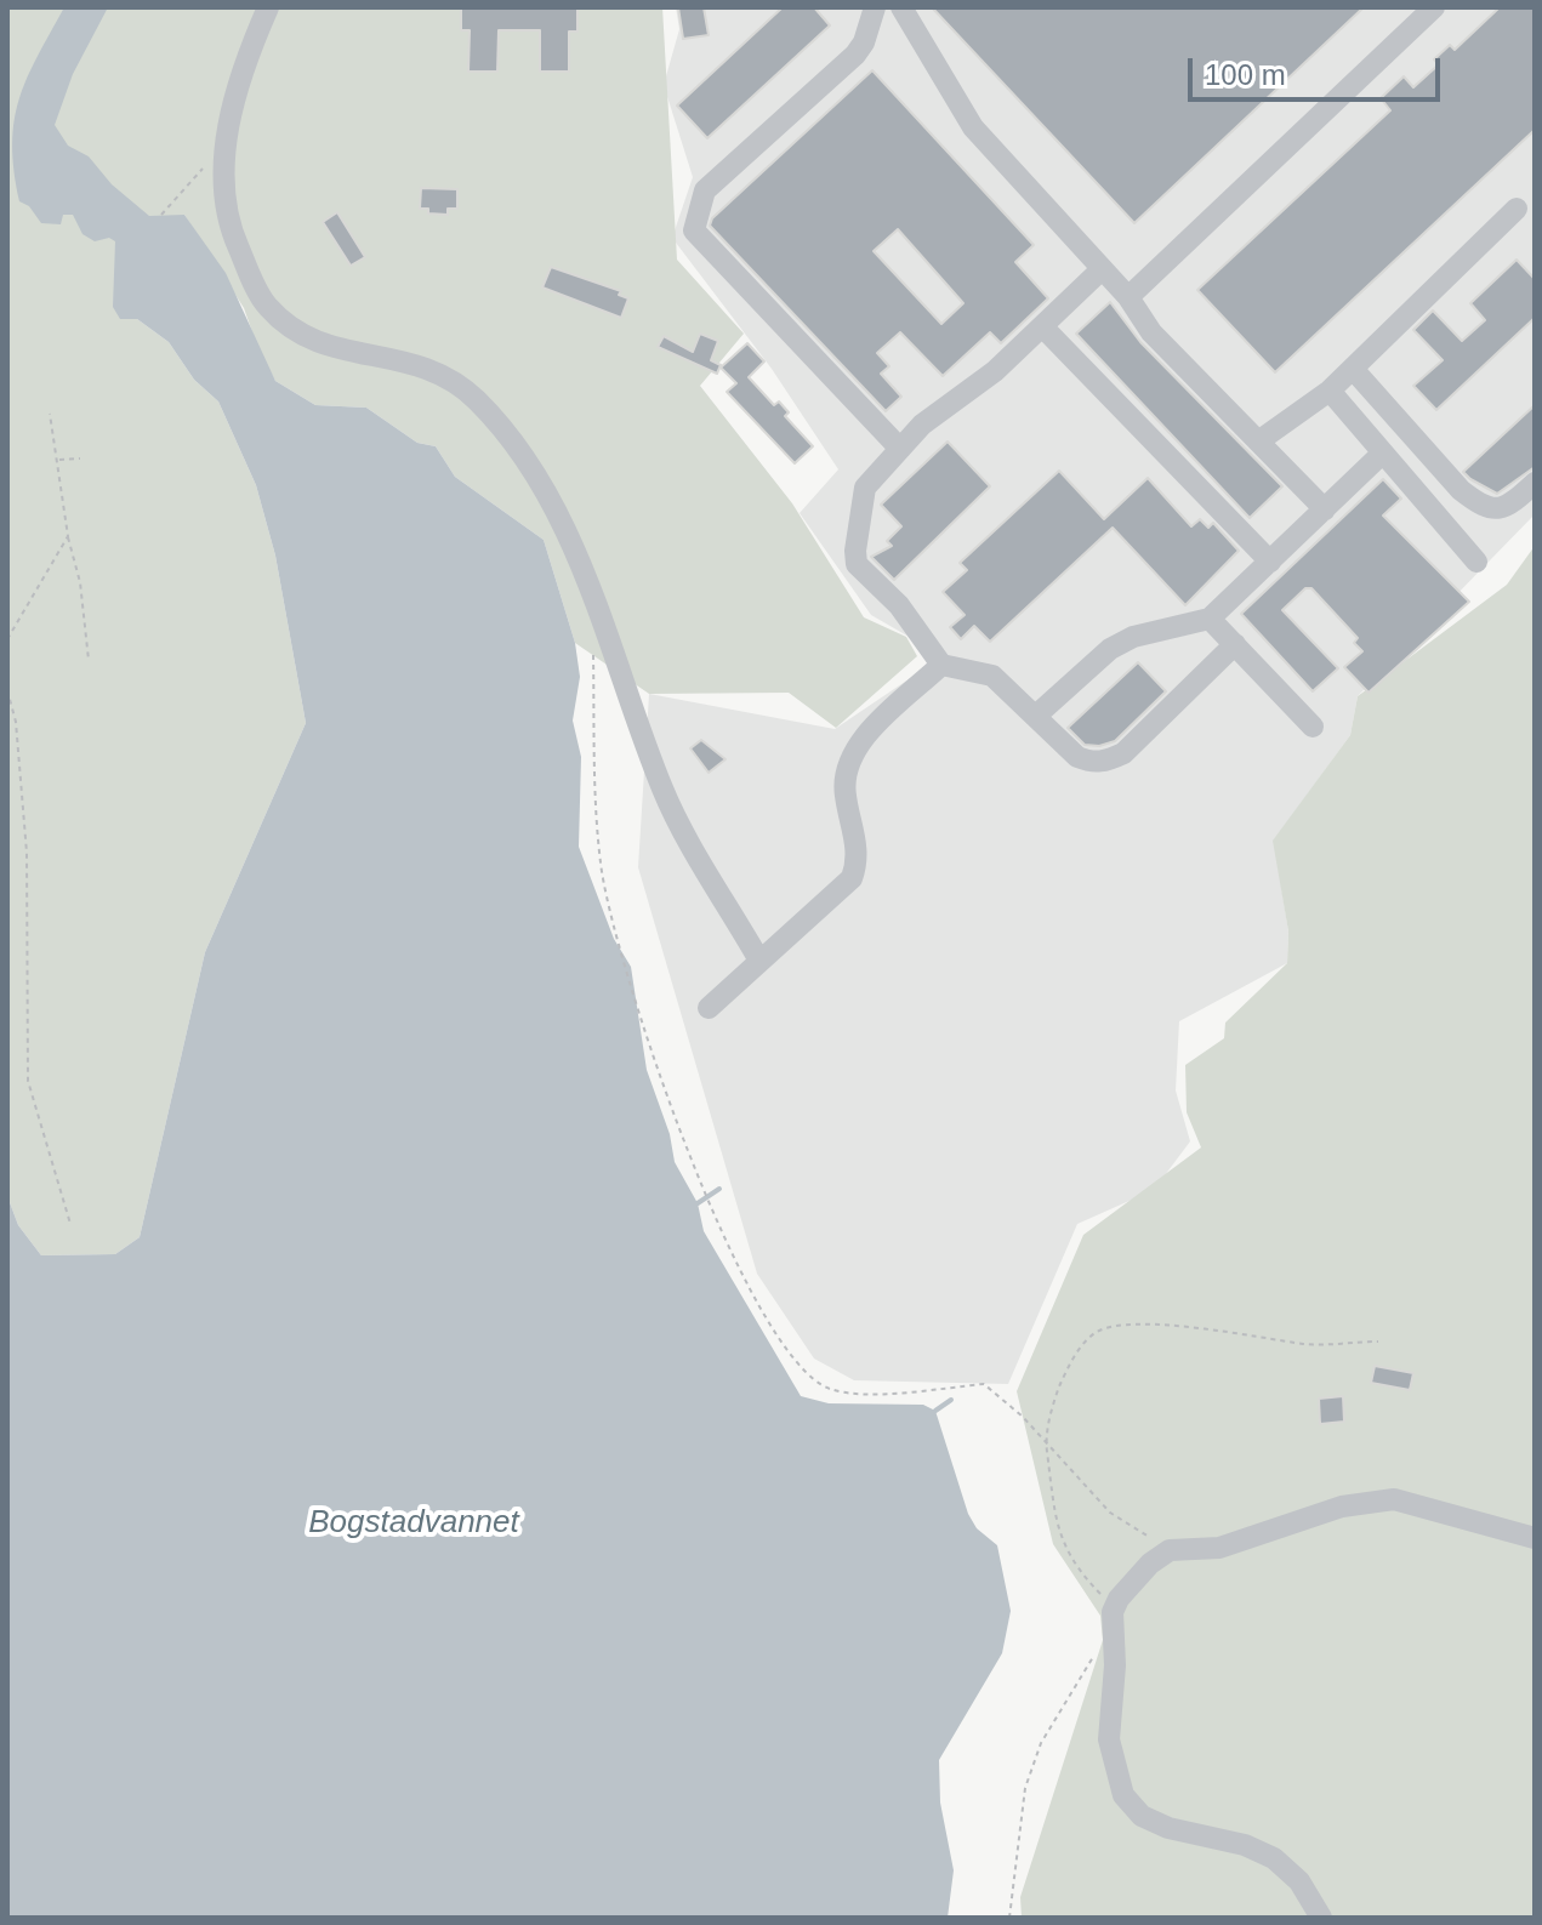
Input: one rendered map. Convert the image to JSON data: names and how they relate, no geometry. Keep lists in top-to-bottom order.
{
  "water": ["Bogstadvannet"],
  "scale_bar": "100 m"
}
